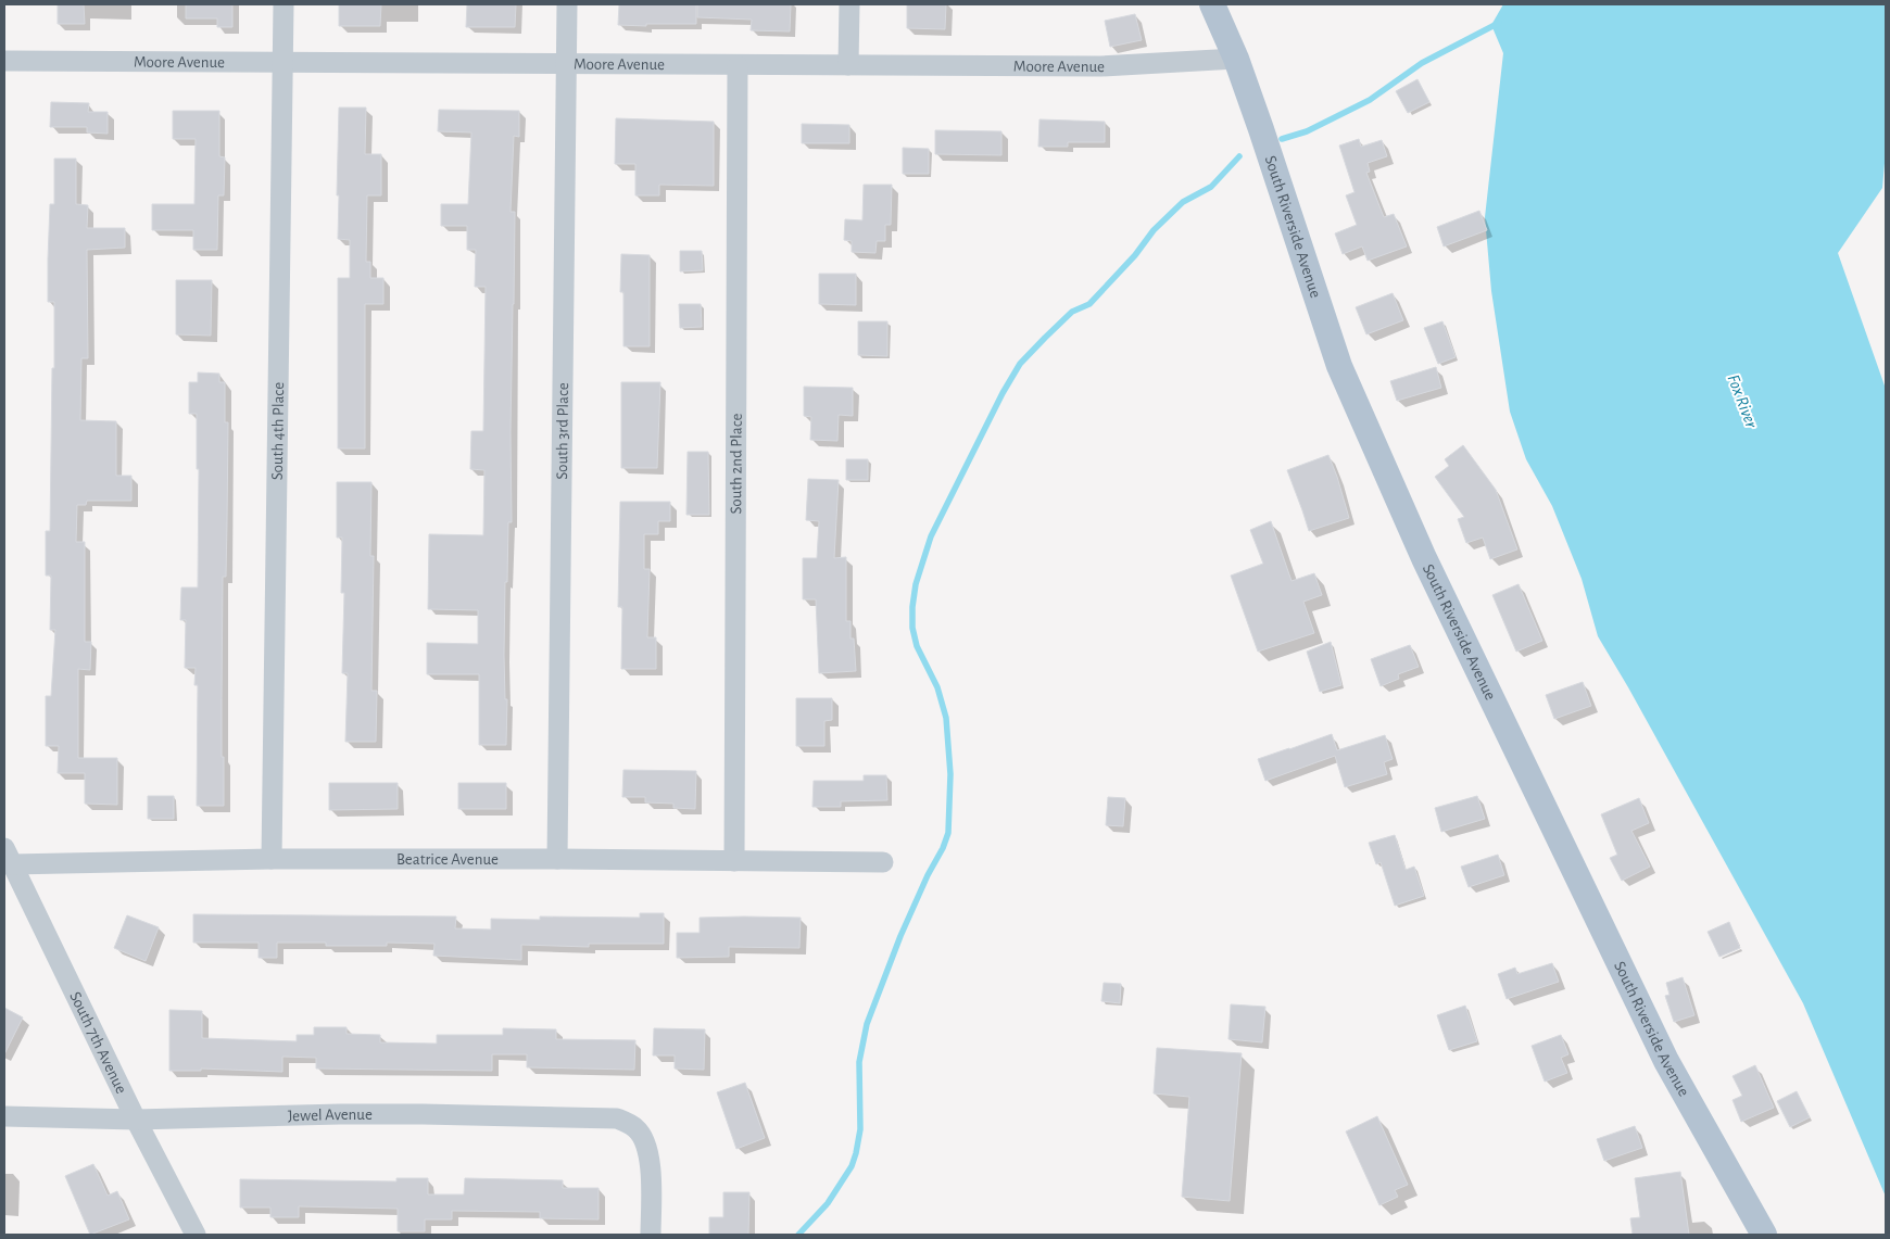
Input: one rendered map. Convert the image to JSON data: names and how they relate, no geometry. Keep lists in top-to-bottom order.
{
  "streets": {
    "main road": ["South Riverside Avenue"],
    "street": [
      "Moore Avenue",
      "South 4th Place",
      "South 3rd Place",
      "South 2nd Place",
      "Beatrice Avenue",
      "South 7th Avenue",
      "Jewel Avenue"
    ]
  },
  "crossings": [
    ["Moore Avenue", "South Riverside Avenue"],
    ["Moore Avenue", "South 4th Place"],
    ["Moore Avenue", "South 3rd Place"],
    ["Moore Avenue", "South 2nd Place"],
    ["South 4th Place", "Beatrice Avenue"],
    ["South 3rd Place", "Beatrice Avenue"],
    ["South 2nd Place", "Beatrice Avenue"],
    ["Beatrice Avenue", "South 7th Avenue"],
    ["South 7th Avenue", "Jewel Avenue"]
  ],
  "water": ["Fox River"]
}
